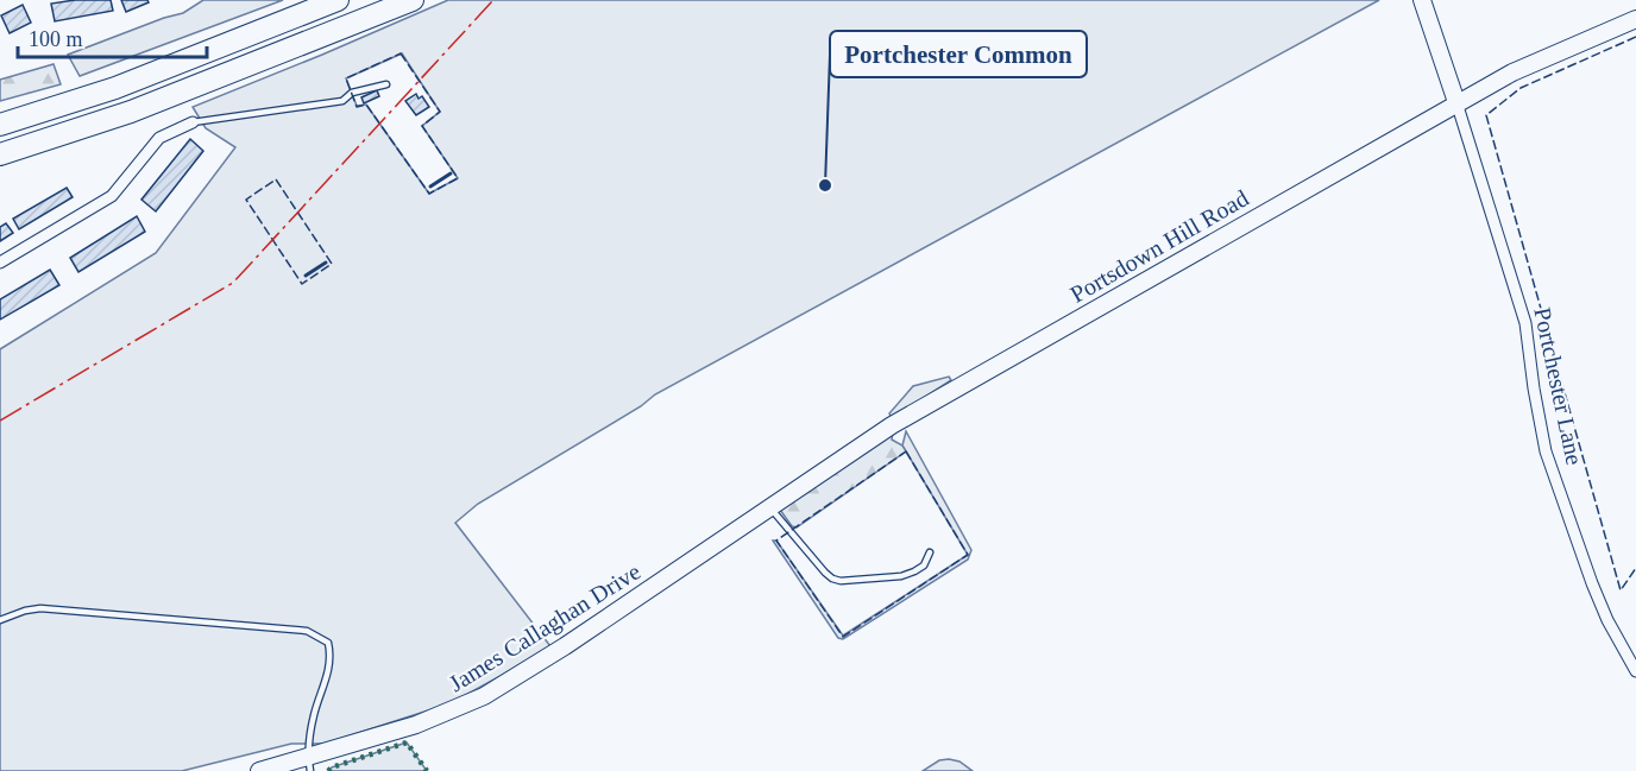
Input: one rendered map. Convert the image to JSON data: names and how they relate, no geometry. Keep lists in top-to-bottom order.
{
  "streets": {
    "street": ["Portsdown Hill Road", "Portchester Lane", "James Callaghan Drive"]
  },
  "crossings": [
    ["Portsdown Hill Road", "Portchester Lane"],
    ["Portsdown Hill Road", "James Callaghan Drive"]
  ],
  "places": ["Portchester Common"],
  "scale_bar": "100 m"
}
